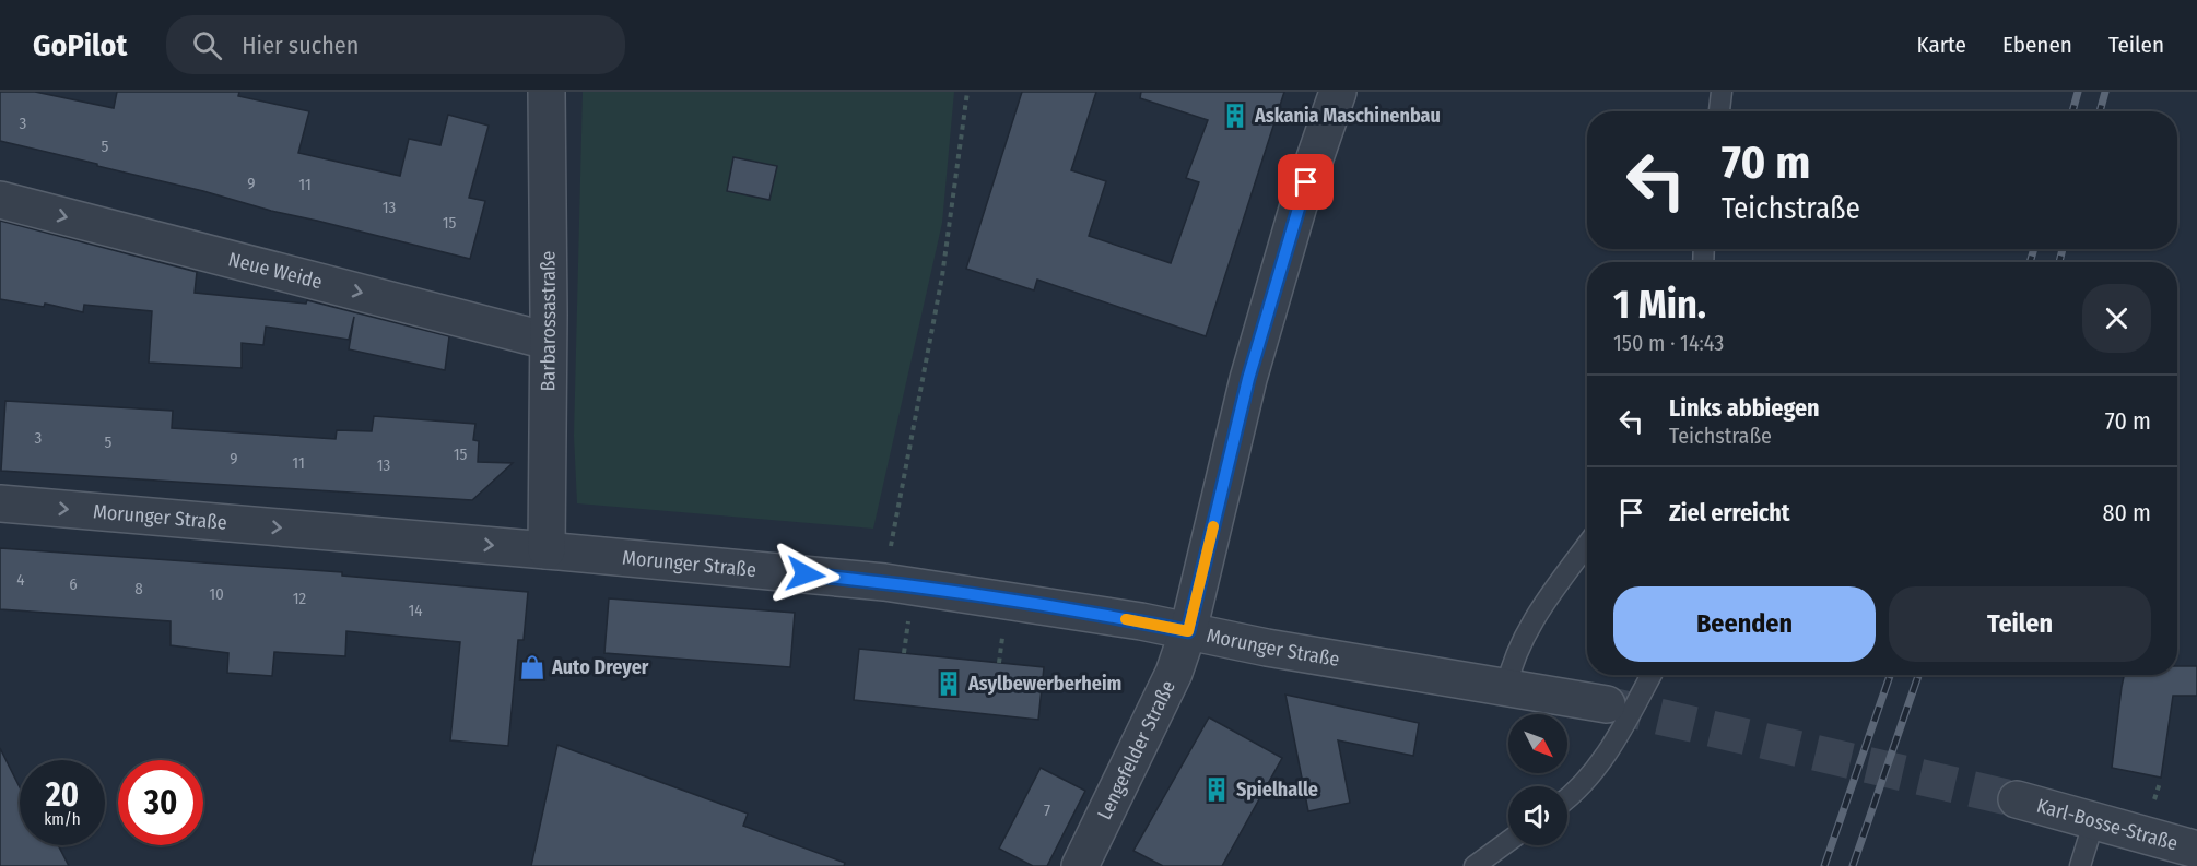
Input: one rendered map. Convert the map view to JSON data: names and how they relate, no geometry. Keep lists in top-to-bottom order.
{
  "streets": {
    "street": [
      "Neue Weide",
      "Barbarossastraße",
      "Morunger Straße",
      "Lengefelder Straße",
      "Karl-Bosse-Straße"
    ]
  },
  "crossings": [
    ["Neue Weide", "Barbarossastraße"],
    ["Barbarossastraße", "Morunger Straße"],
    ["Morunger Straße", "Lengefelder Straße"]
  ],
  "one_way": ["Neue Weide"],
  "places": {
    "building": ["Askania Maschinenbau", "Asylbewerberheim", "Spielhalle"],
    "shop": ["Auto Dreyer"]
  },
  "house_numbers": [
    "3",
    "5",
    "9",
    "11",
    "13",
    "15",
    "3",
    "5",
    "15",
    "9",
    "11",
    "13",
    "4",
    "6",
    "8",
    "10",
    "12",
    "14",
    "7"
  ],
  "north": "bottom right",
  "page": {
    "header": "GoPilot",
    "search": "Hier suchen",
    "nav": ["Karte", "Ebenen", "Teilen"],
    "turn": ["70 m", "Teichstraße"],
    "heading": ["1 Min.", "150 m · 14:43"],
    "list": [
      {
        "name": "Links abbiegen",
        "note": "Teichstraße",
        "value": "70 m"
      },
      {
        "name": "Ziel erreicht",
        "value": "80 m"
      }
    ],
    "buttons": ["Beenden", "Teilen"],
    "speed": "20 km/h",
    "limit": "30"
  }
}
